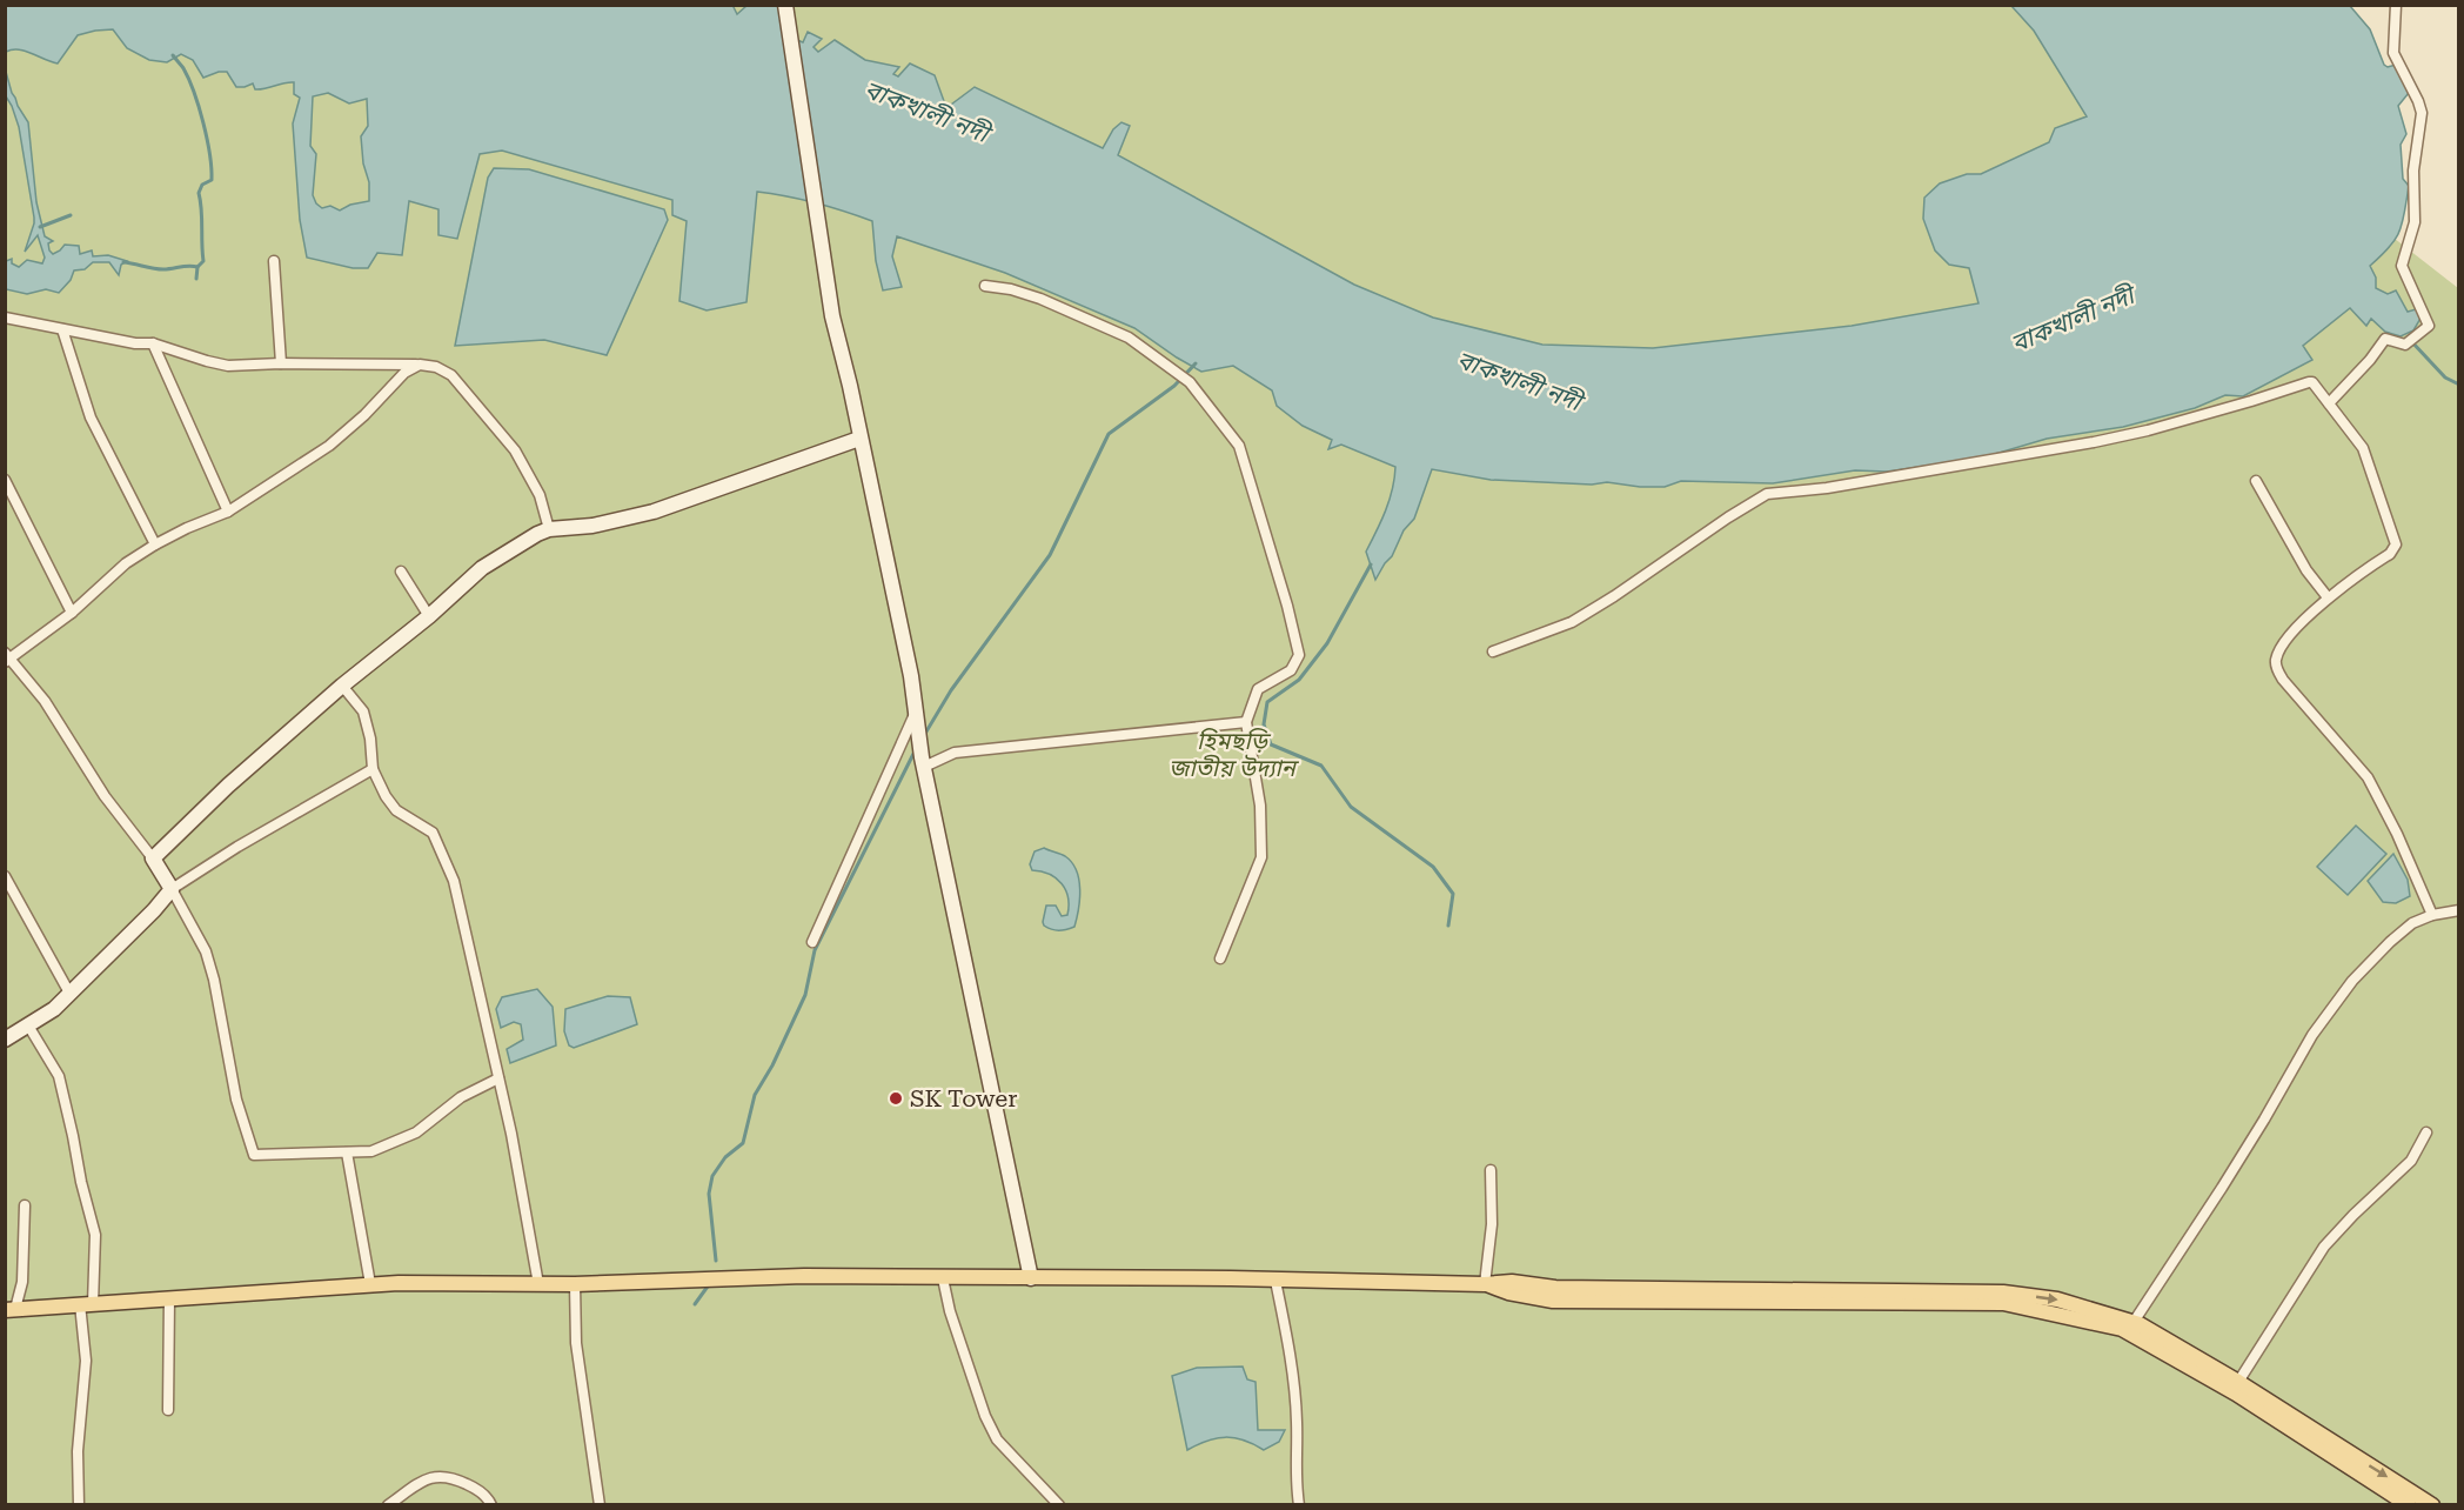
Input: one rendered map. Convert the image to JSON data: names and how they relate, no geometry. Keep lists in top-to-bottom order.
{
  "water": ["বাকখালী নদী"],
  "parks": ["হিমছড়ি জাতীয় উদ্যান"],
  "places": ["SK Tower"]
}
